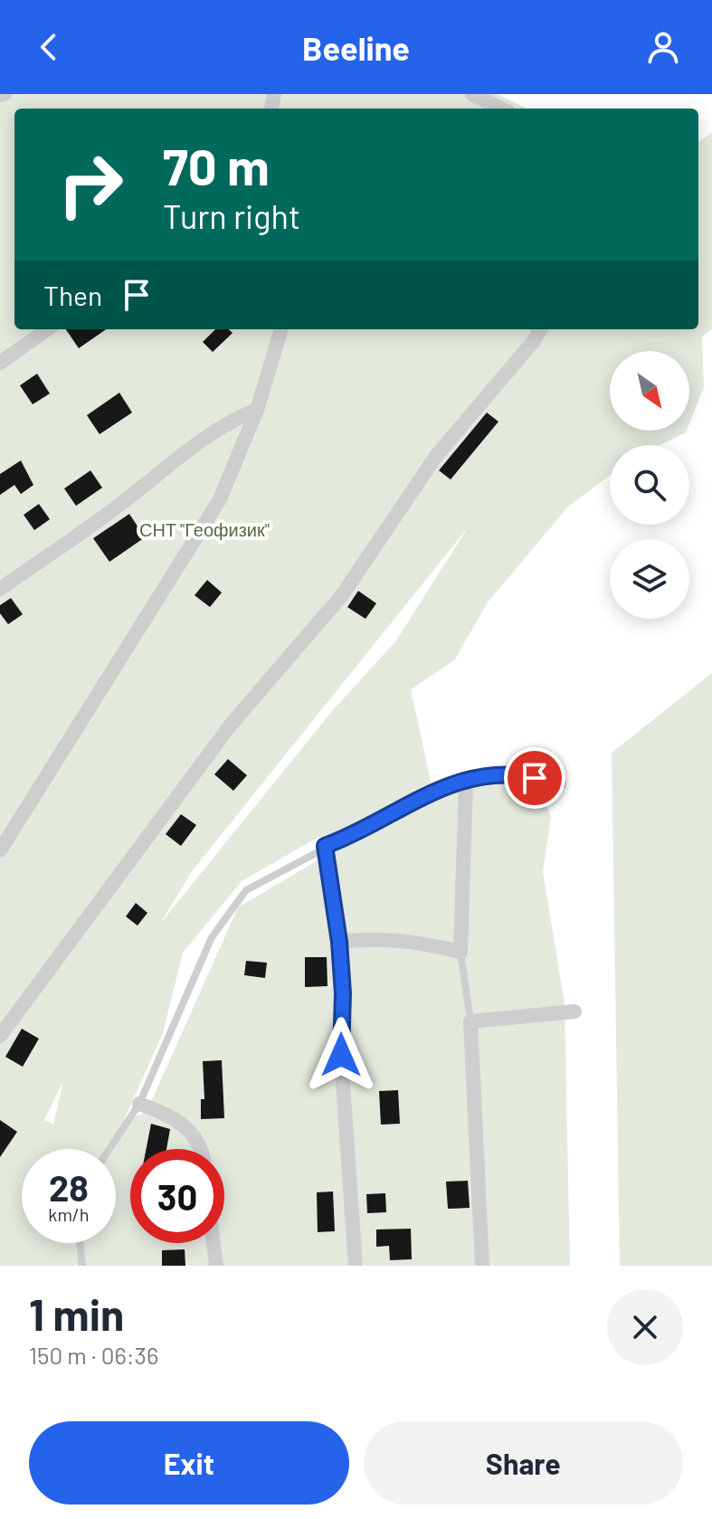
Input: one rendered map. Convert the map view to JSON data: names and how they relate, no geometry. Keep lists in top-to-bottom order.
{
  "parks": ["СНТ \"Геофизик\""],
  "north": "bottom right",
  "page": {
    "header": "Beeline",
    "turn": ["70 m", "Turn right"],
    "then": "Then",
    "speed": "28 km/h",
    "limit": "30",
    "heading": ["1 min", "150 m · 06:36"],
    "buttons": ["Exit", "Share"]
  }
}
